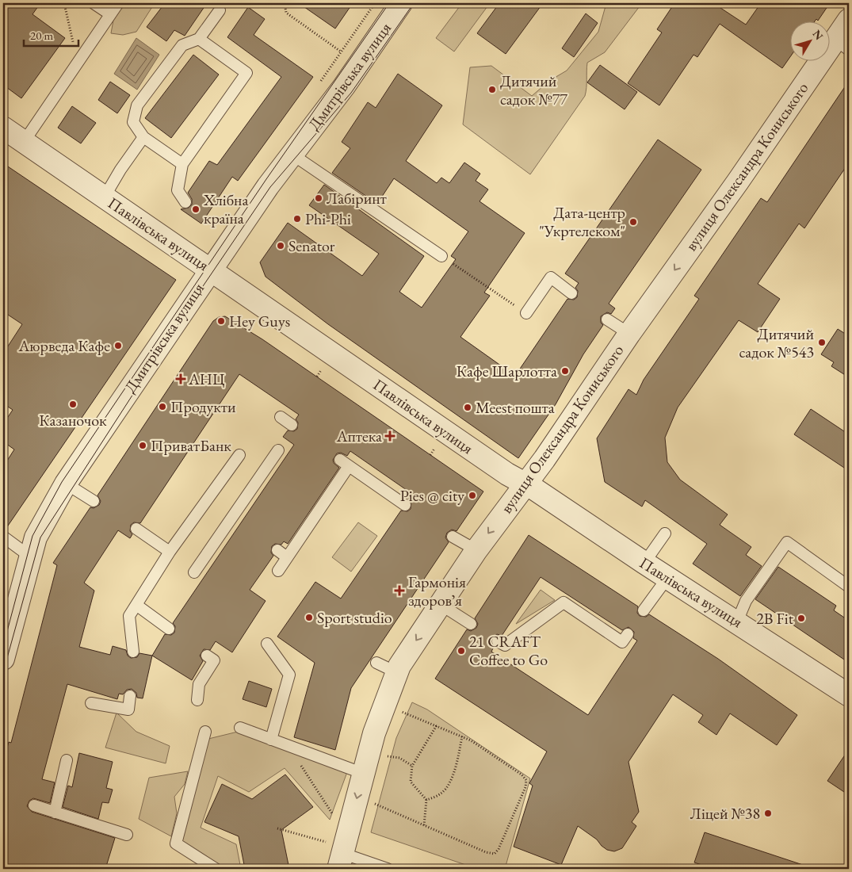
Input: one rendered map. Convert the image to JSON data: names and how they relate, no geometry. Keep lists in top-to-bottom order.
{
  "streets": {
    "street": ["Дмитрівська вулиця", "вулиця Олександра Кониського", "Павлівська вулиця"]
  },
  "crossings": [
    ["Дмитрівська вулиця", "Павлівська вулиця"],
    ["вулиця Олександра Кониського", "Павлівська вулиця"]
  ],
  "one_way": ["вулиця Олександра Кониського"],
  "places": {
    "other": [
      "Дитячий садок №77",
      "Лабіринт",
      "Хлібна країна",
      "Phi-Phi",
      "Дата-центр \"Укртелеком\"",
      "Senator",
      "Hey Guys",
      "Дитячий садок №543",
      "Аюрведа Кафе",
      "Кафе Шарлотта",
      "Казаночок",
      "Продукти",
      "Meest пошта",
      "ПриватБанк",
      "Pies @ city",
      "Sport studio",
      "2B Fit",
      "21 CRAFT Coffee to Go",
      "Ліцей №38"
    ],
    "health": ["АНЦ", "Аптека", "Гармонія здоровʼя"]
  },
  "scale_bar": "20 m",
  "north": "top right"
}
